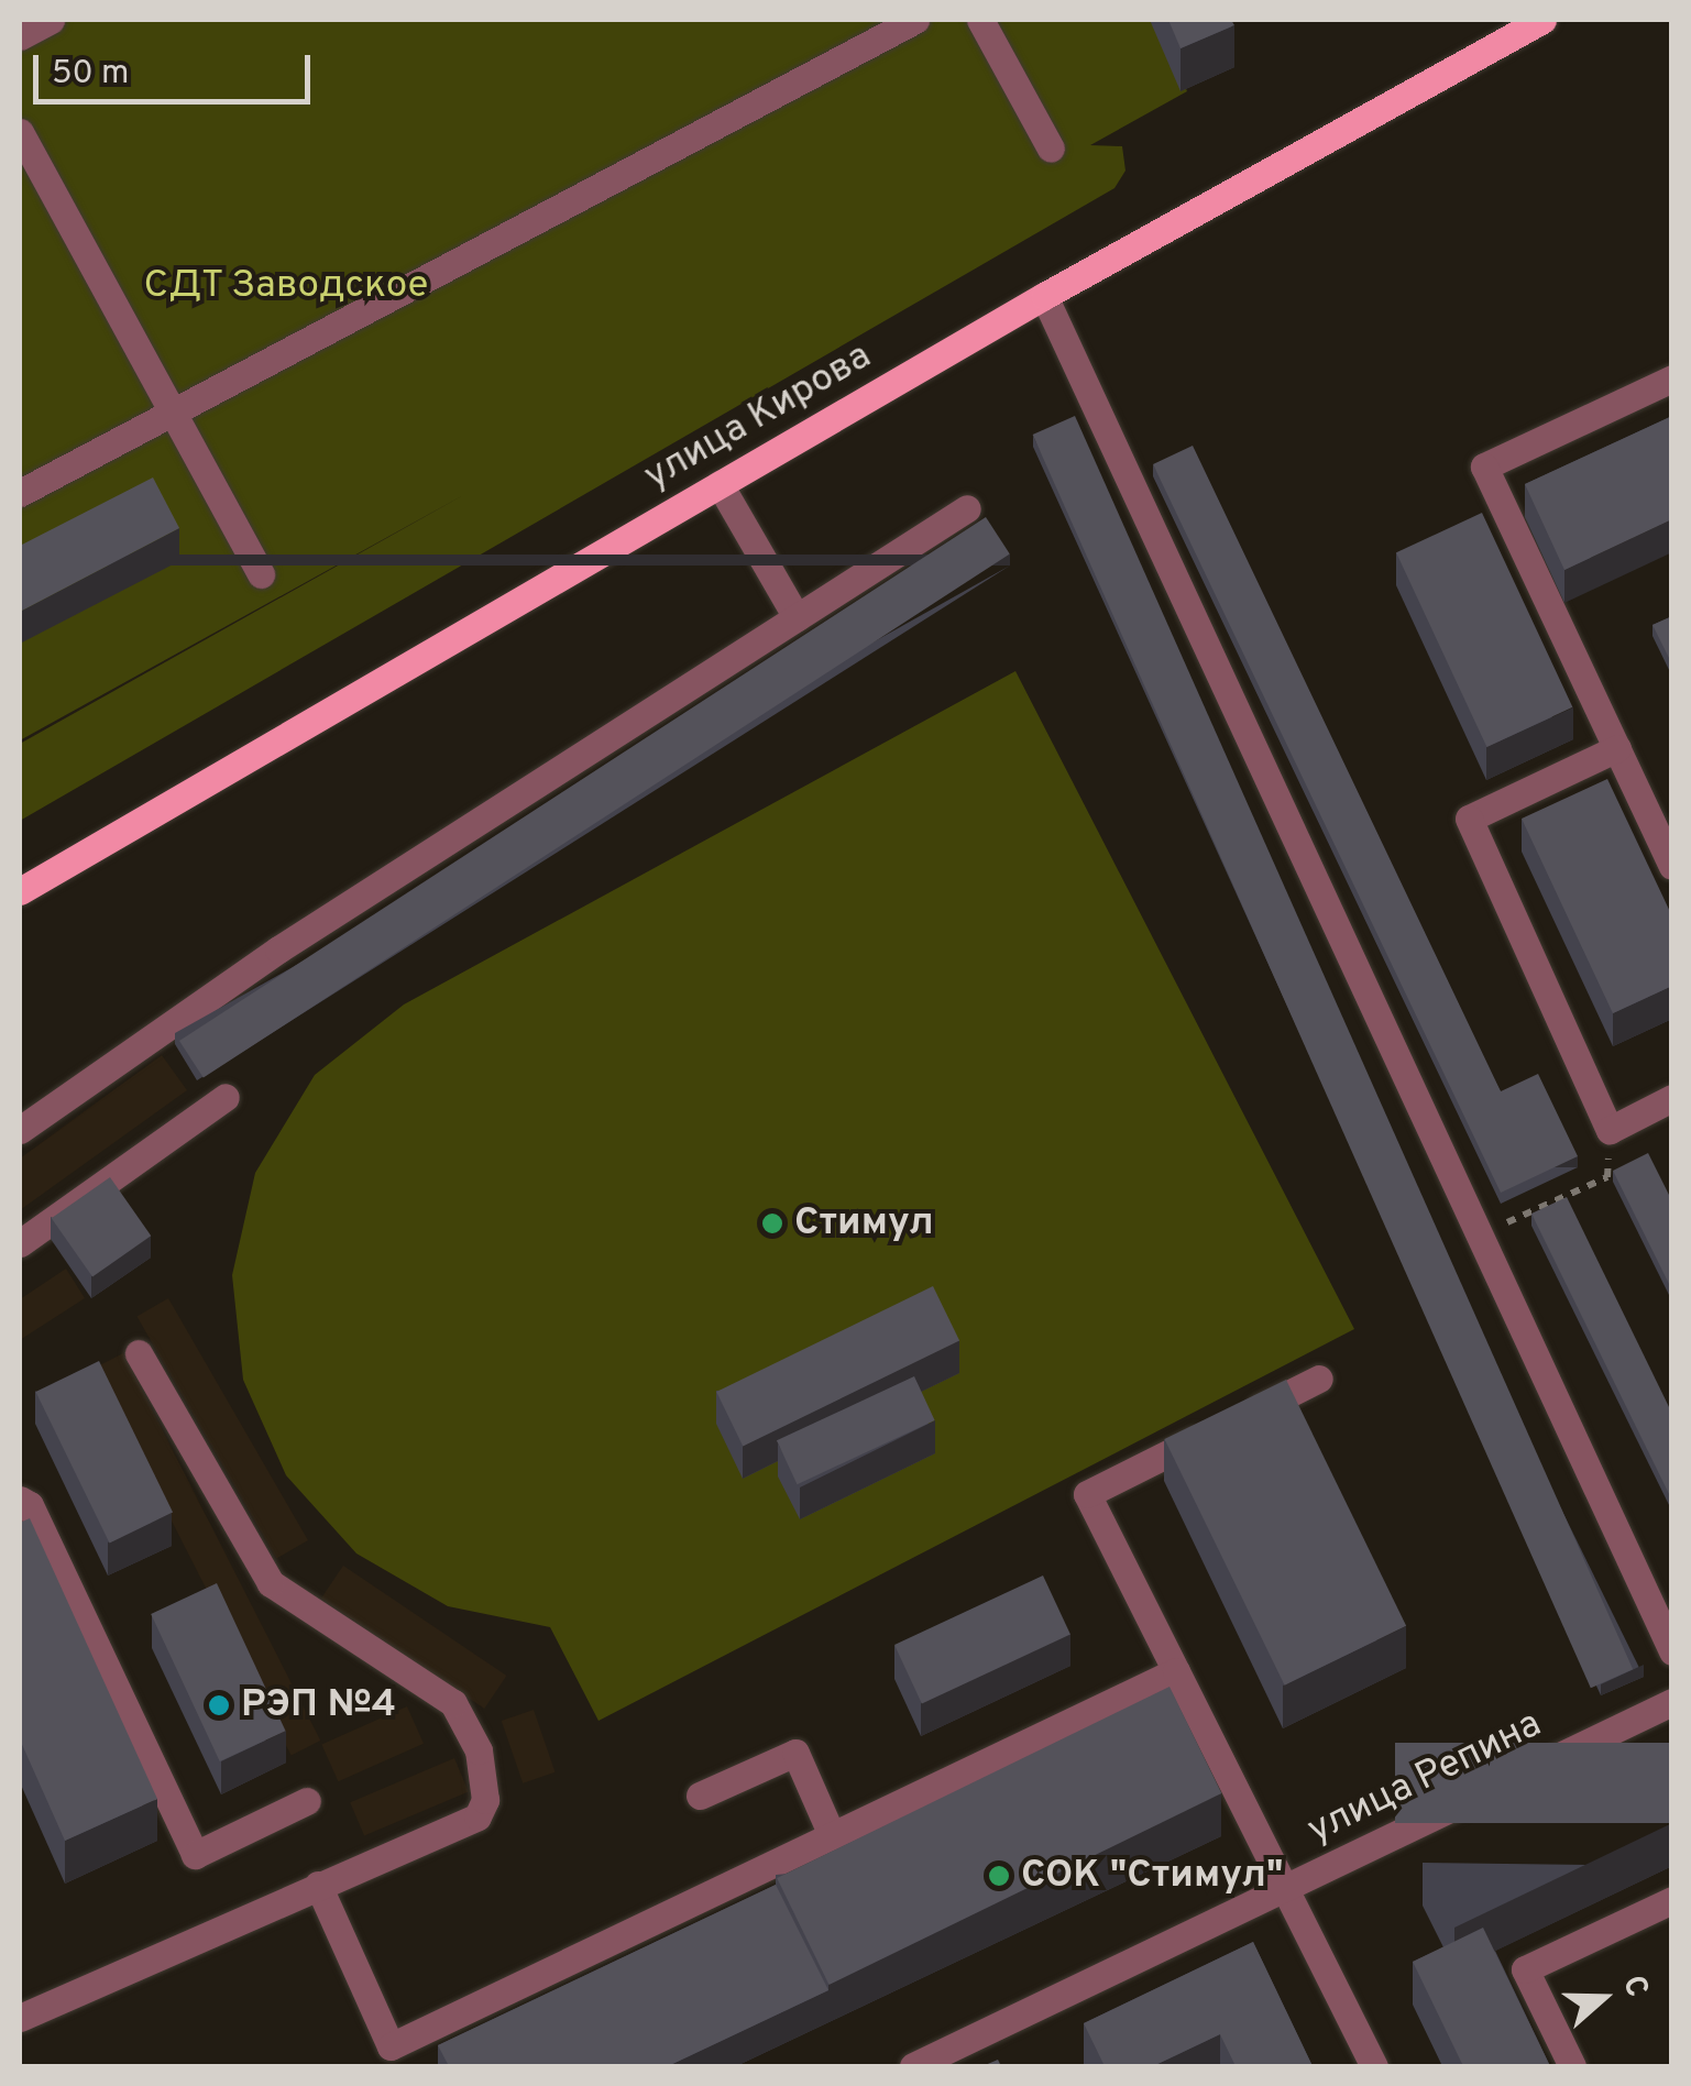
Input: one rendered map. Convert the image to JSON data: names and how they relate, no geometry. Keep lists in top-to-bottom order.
{
  "streets": {
    "main road": ["улица Кирова"],
    "street": ["улица Репина"]
  },
  "parks": ["СДТ Заводское"],
  "places": ["Стимул", "РЭП №4", "СОК \"Стимул\""],
  "scale_bar": "50 m",
  "north": "right"
}
